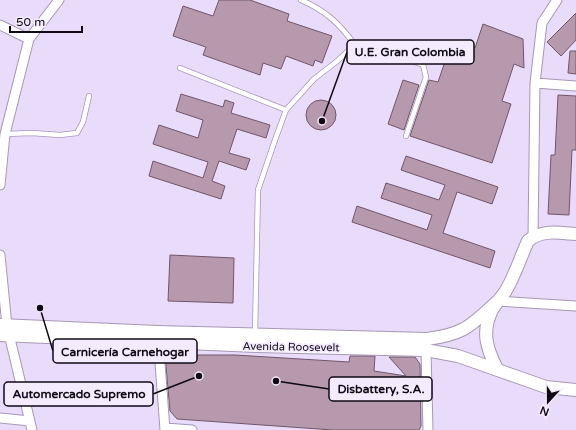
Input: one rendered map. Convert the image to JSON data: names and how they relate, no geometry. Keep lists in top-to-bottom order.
{
  "streets": {
    "street": ["Avenida Roosevelt"]
  },
  "places": [
    "U.E. Gran Colombia",
    "Carnicería Carnehogar",
    "Automercado Supremo",
    "Disbattery, S.A."
  ],
  "scale_bar": "50 m",
  "north": "bottom"
}
